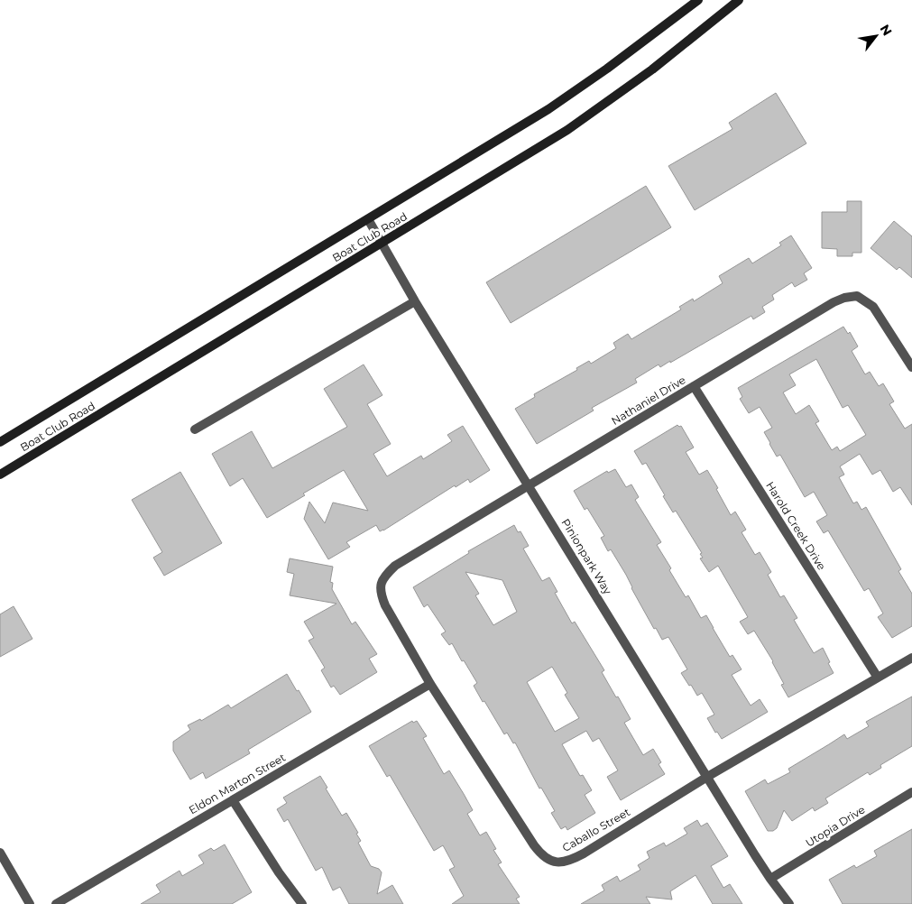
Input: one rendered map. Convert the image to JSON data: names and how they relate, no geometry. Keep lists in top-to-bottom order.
{
  "streets": {
    "main road": ["Boat Club Road"],
    "street": [
      "Nathaniel Drive",
      "Harold Creek Drive",
      "Pinionpark Way",
      "Eldon Marton Street",
      "Utopia Drive",
      "Caballo Street"
    ]
  },
  "crossings": [
    ["Boat Club Road", "Pinionpark Way"],
    ["Nathaniel Drive", "Harold Creek Drive"],
    ["Nathaniel Drive", "Pinionpark Way"],
    ["Nathaniel Drive", "Caballo Street"],
    ["Harold Creek Drive", "Caballo Street"],
    ["Pinionpark Way", "Utopia Drive"],
    ["Pinionpark Way", "Caballo Street"],
    ["Eldon Marton Street", "Caballo Street"]
  ],
  "north": "top right"
}
